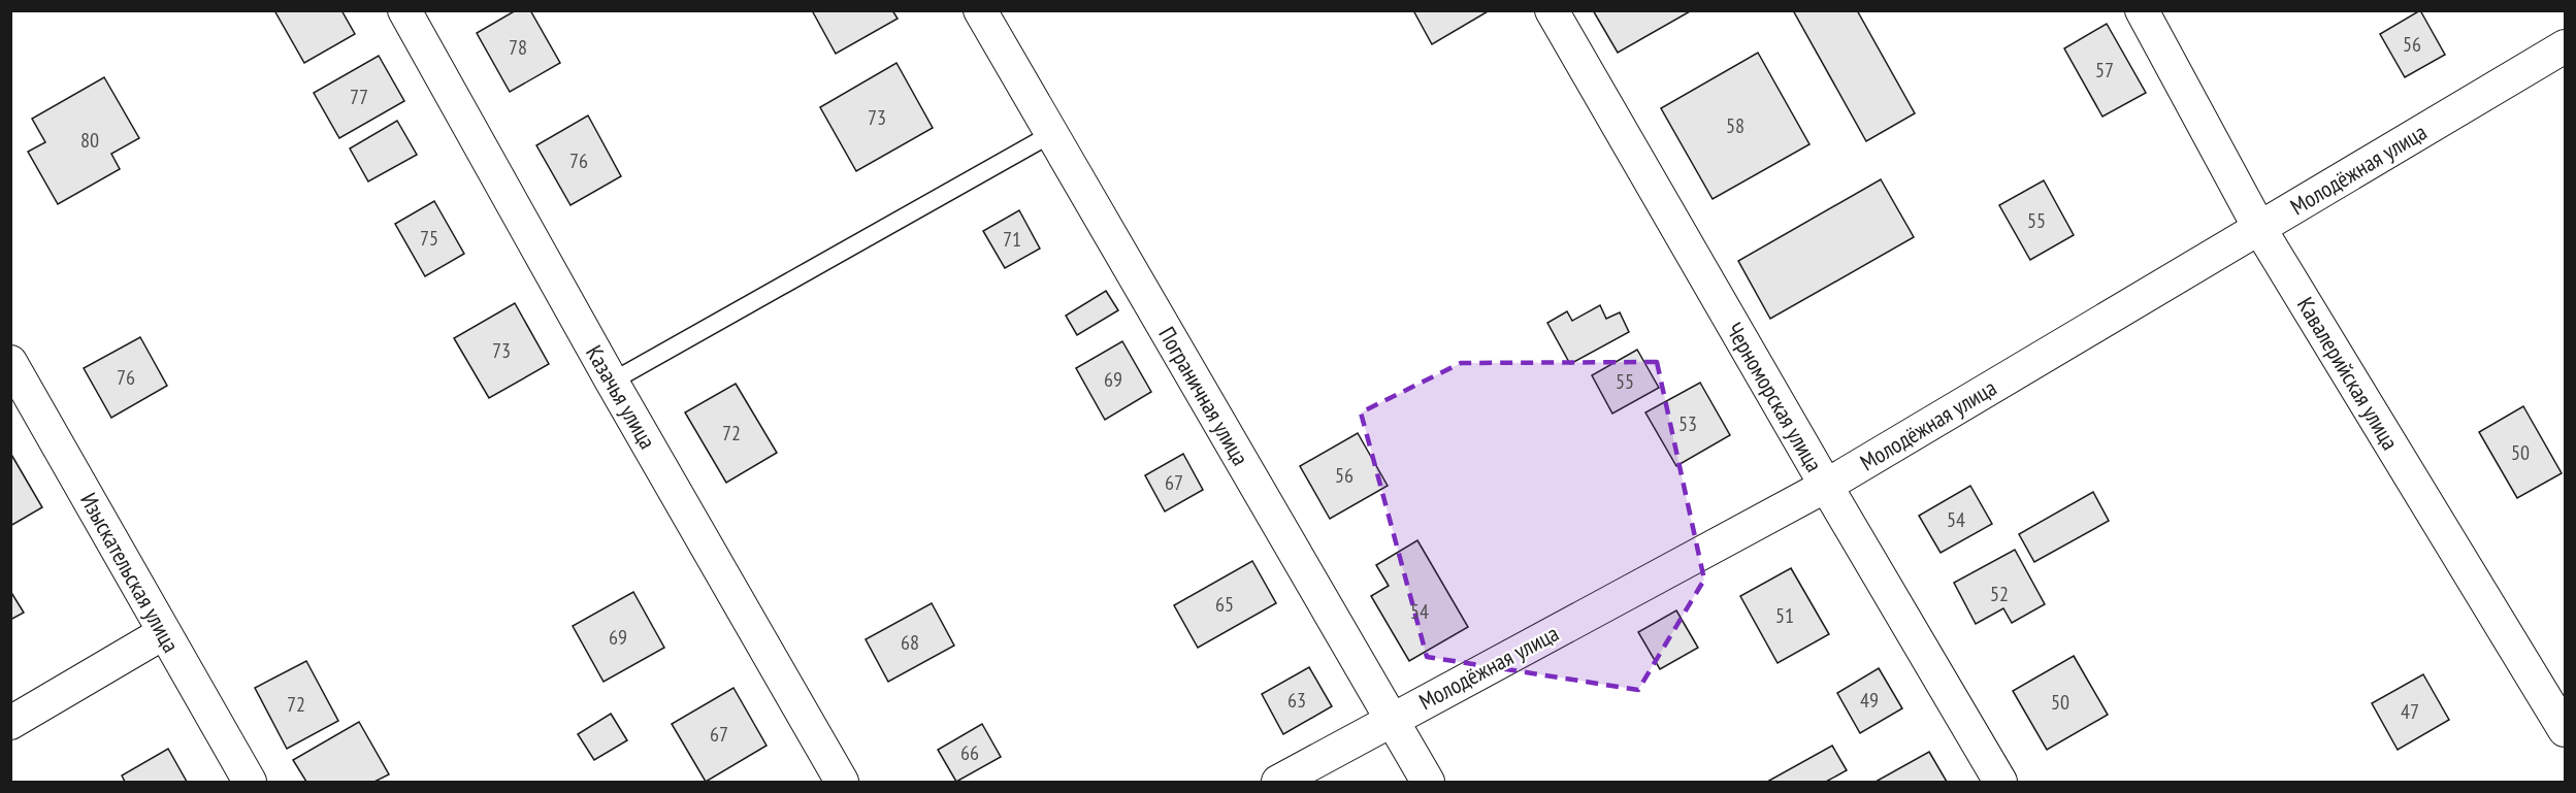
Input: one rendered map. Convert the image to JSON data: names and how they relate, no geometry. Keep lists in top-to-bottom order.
{
  "streets": {
    "street": [
      "Молодёжная улица",
      "Кавалерийская улица",
      "Пограничная улица",
      "Казачья улица",
      "Черноморская улица",
      "Изыскательская улица"
    ]
  },
  "crossings": [
    ["Молодёжная улица", "Кавалерийская улица"],
    ["Молодёжная улица", "Пограничная улица"],
    ["Молодёжная улица", "Черноморская улица"]
  ],
  "house_numbers": [
    "56",
    "78",
    "57",
    "77",
    "73",
    "58",
    "80",
    "76",
    "55",
    "75",
    "71",
    "73",
    "76",
    "69",
    "55",
    "53",
    "72",
    "50",
    "56",
    "67",
    "54",
    "52",
    "65",
    "54",
    "51",
    "69",
    "68",
    "63",
    "49",
    "50",
    "72",
    "47",
    "67",
    "66"
  ]
}
